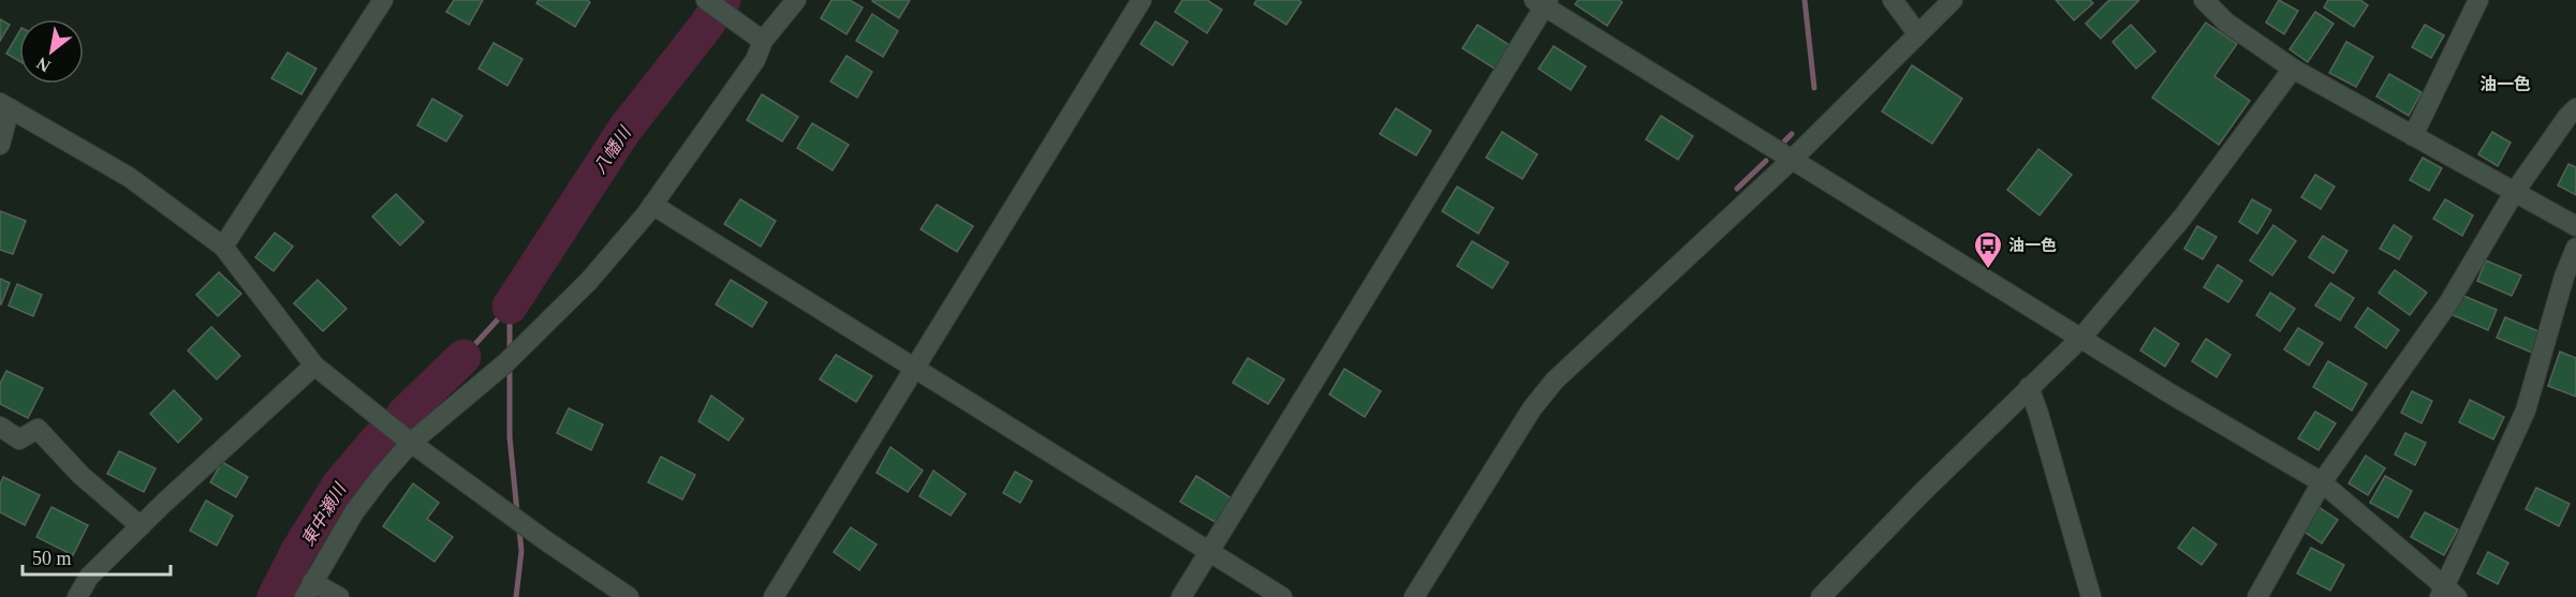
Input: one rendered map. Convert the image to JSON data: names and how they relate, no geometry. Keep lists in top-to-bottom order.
{
  "districts": ["油一色"],
  "water": ["八幡川", "東中瀬川"],
  "places": {
    "bus stop": ["油一色"]
  },
  "scale_bar": "50 m",
  "north": "bottom left"
}
